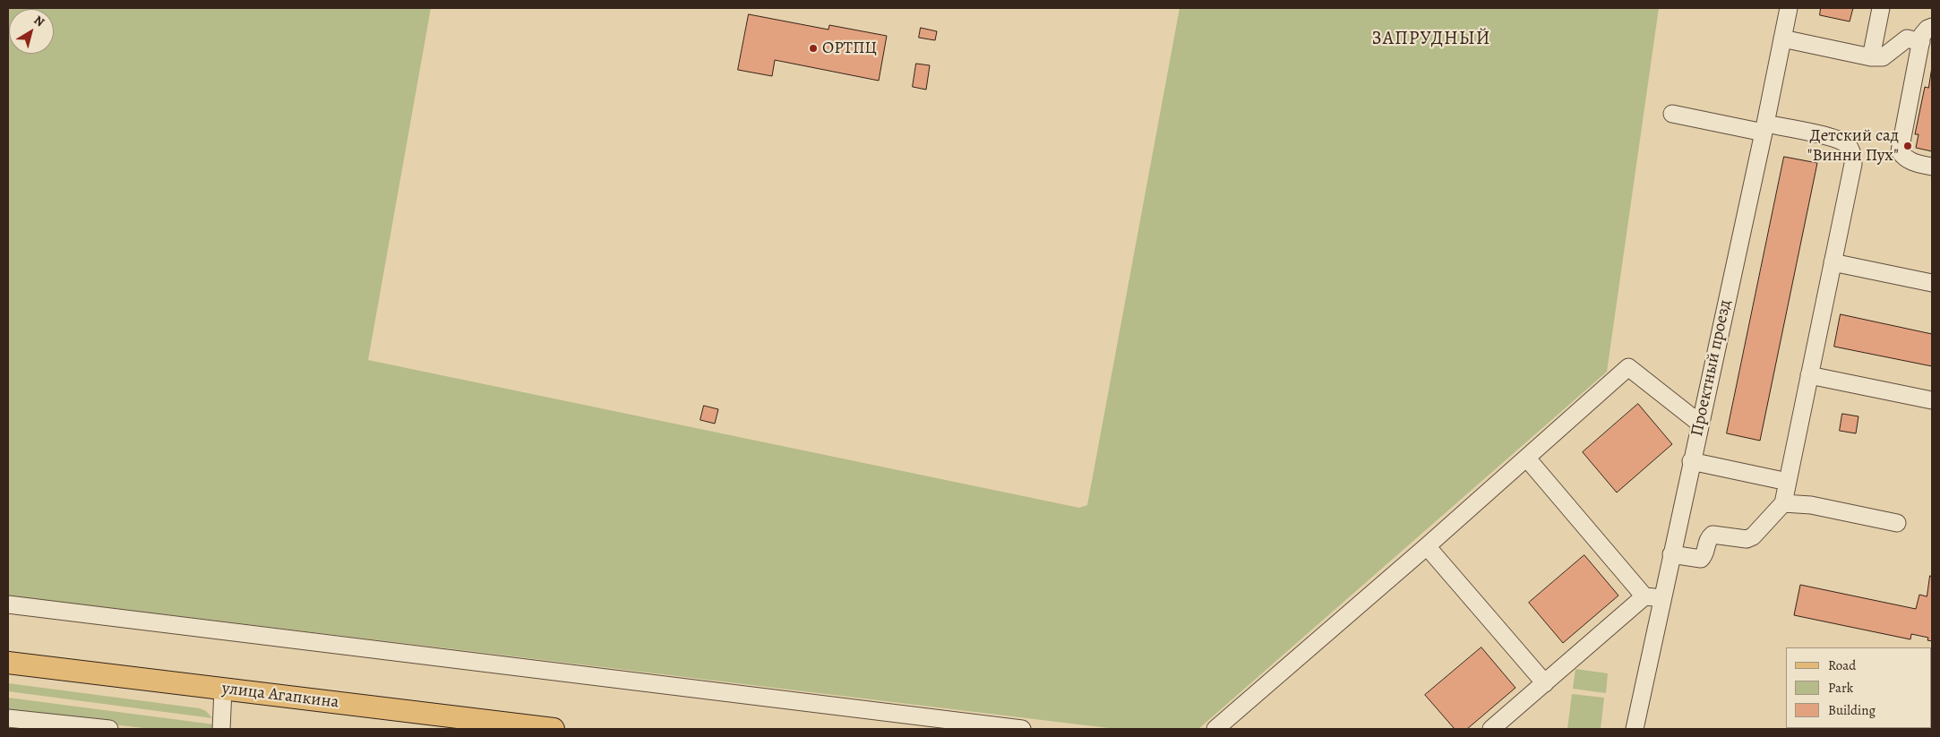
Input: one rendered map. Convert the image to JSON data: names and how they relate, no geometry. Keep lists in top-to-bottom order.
{
  "streets": {
    "main road": ["улица Агапкина"],
    "street": ["Проектный проезд"]
  },
  "districts": ["ЗАПРУДНЫЙ"],
  "places": ["ОРТПЦ", "Детский сад \"Винни Пух\""],
  "legend": ["Road", "Park", "Building"],
  "north": "top right"
}
